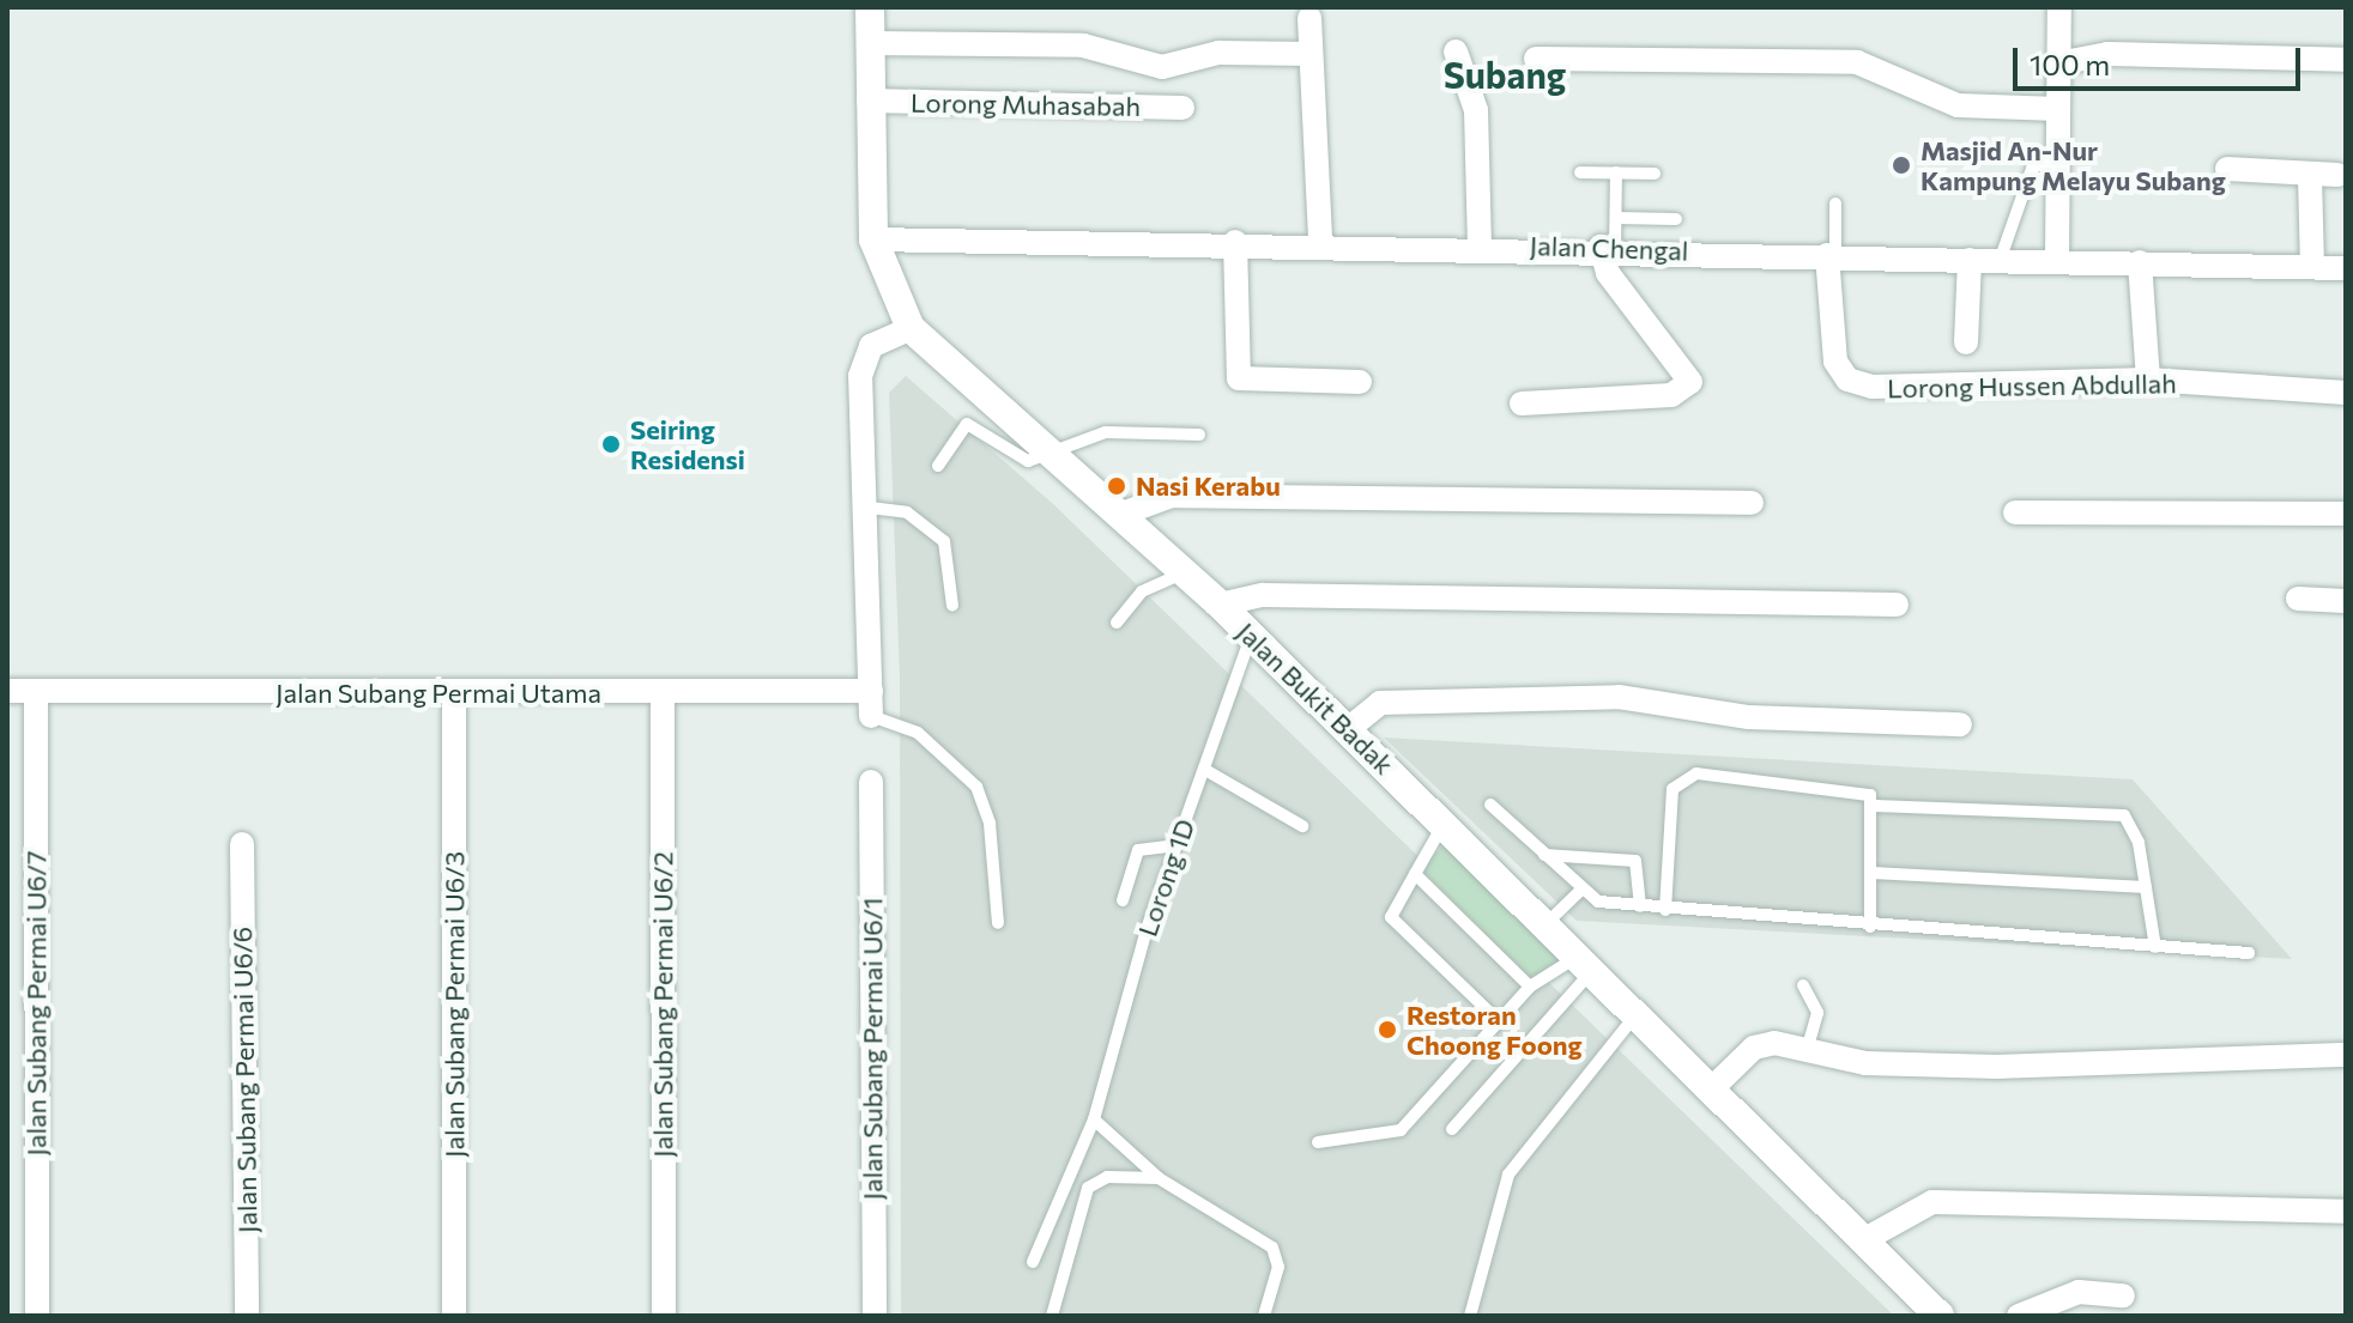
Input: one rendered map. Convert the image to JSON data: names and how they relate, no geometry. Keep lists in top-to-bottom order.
{
  "streets": {
    "main road": ["Jalan Bukit Badak"],
    "street": [
      "Lorong Muhasabah",
      "Jalan Chengal",
      "Lorong Hussen Abdullah",
      "Jalan Subang Permai Utama",
      "Jalan Subang Permai U6/7",
      "Jalan Subang Permai U6/3",
      "Jalan Subang Permai U6/2",
      "Jalan Subang Permai U6/1",
      "Jalan Subang Permai U6/6"
    ],
    "lane": ["Lorong 1D"]
  },
  "crossings": [
    ["Lorong Muhasabah", "Jalan Bukit Badak"],
    ["Jalan Chengal", "Lorong Hussen Abdullah"],
    ["Jalan Chengal", "Jalan Bukit Badak"],
    ["Jalan Subang Permai Utama", "Jalan Subang Permai U6/7"],
    ["Jalan Subang Permai Utama", "Jalan Subang Permai U6/3"],
    ["Jalan Subang Permai Utama", "Jalan Subang Permai U6/2"],
    ["Jalan Bukit Badak", "Lorong 1D"]
  ],
  "districts": ["Subang"],
  "places": [
    "Masjid An-Nur Kampung Melayu Subang",
    "Seiring Residensi",
    "Nasi Kerabu",
    "Restoran Choong Foong"
  ],
  "scale_bar": "100 m"
}
